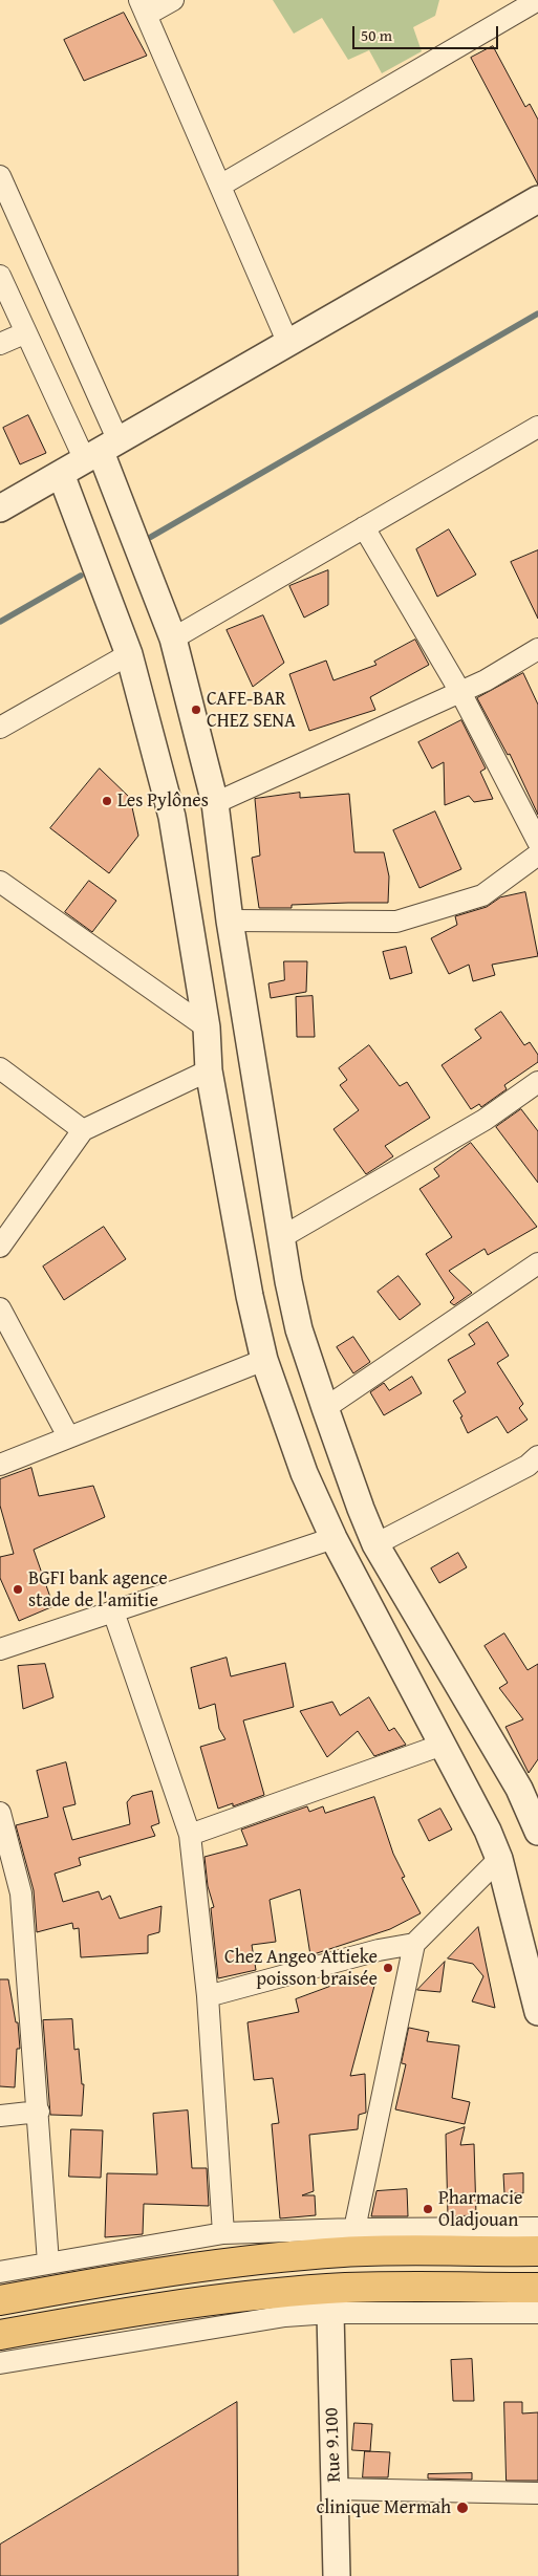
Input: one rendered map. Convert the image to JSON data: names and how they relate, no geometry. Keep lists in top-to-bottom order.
{
  "streets": {
    "street": ["Rue 9.100"]
  },
  "places": [
    "CAFE-BAR CHEZ SENA",
    "Les Pylônes",
    "BGFI bank agence stade de l'amitie",
    "Chez Angeo Attieke poisson braisée",
    "Pharmacie Oladjouan",
    "clinique Mermah"
  ],
  "scale_bar": "50 m"
}
